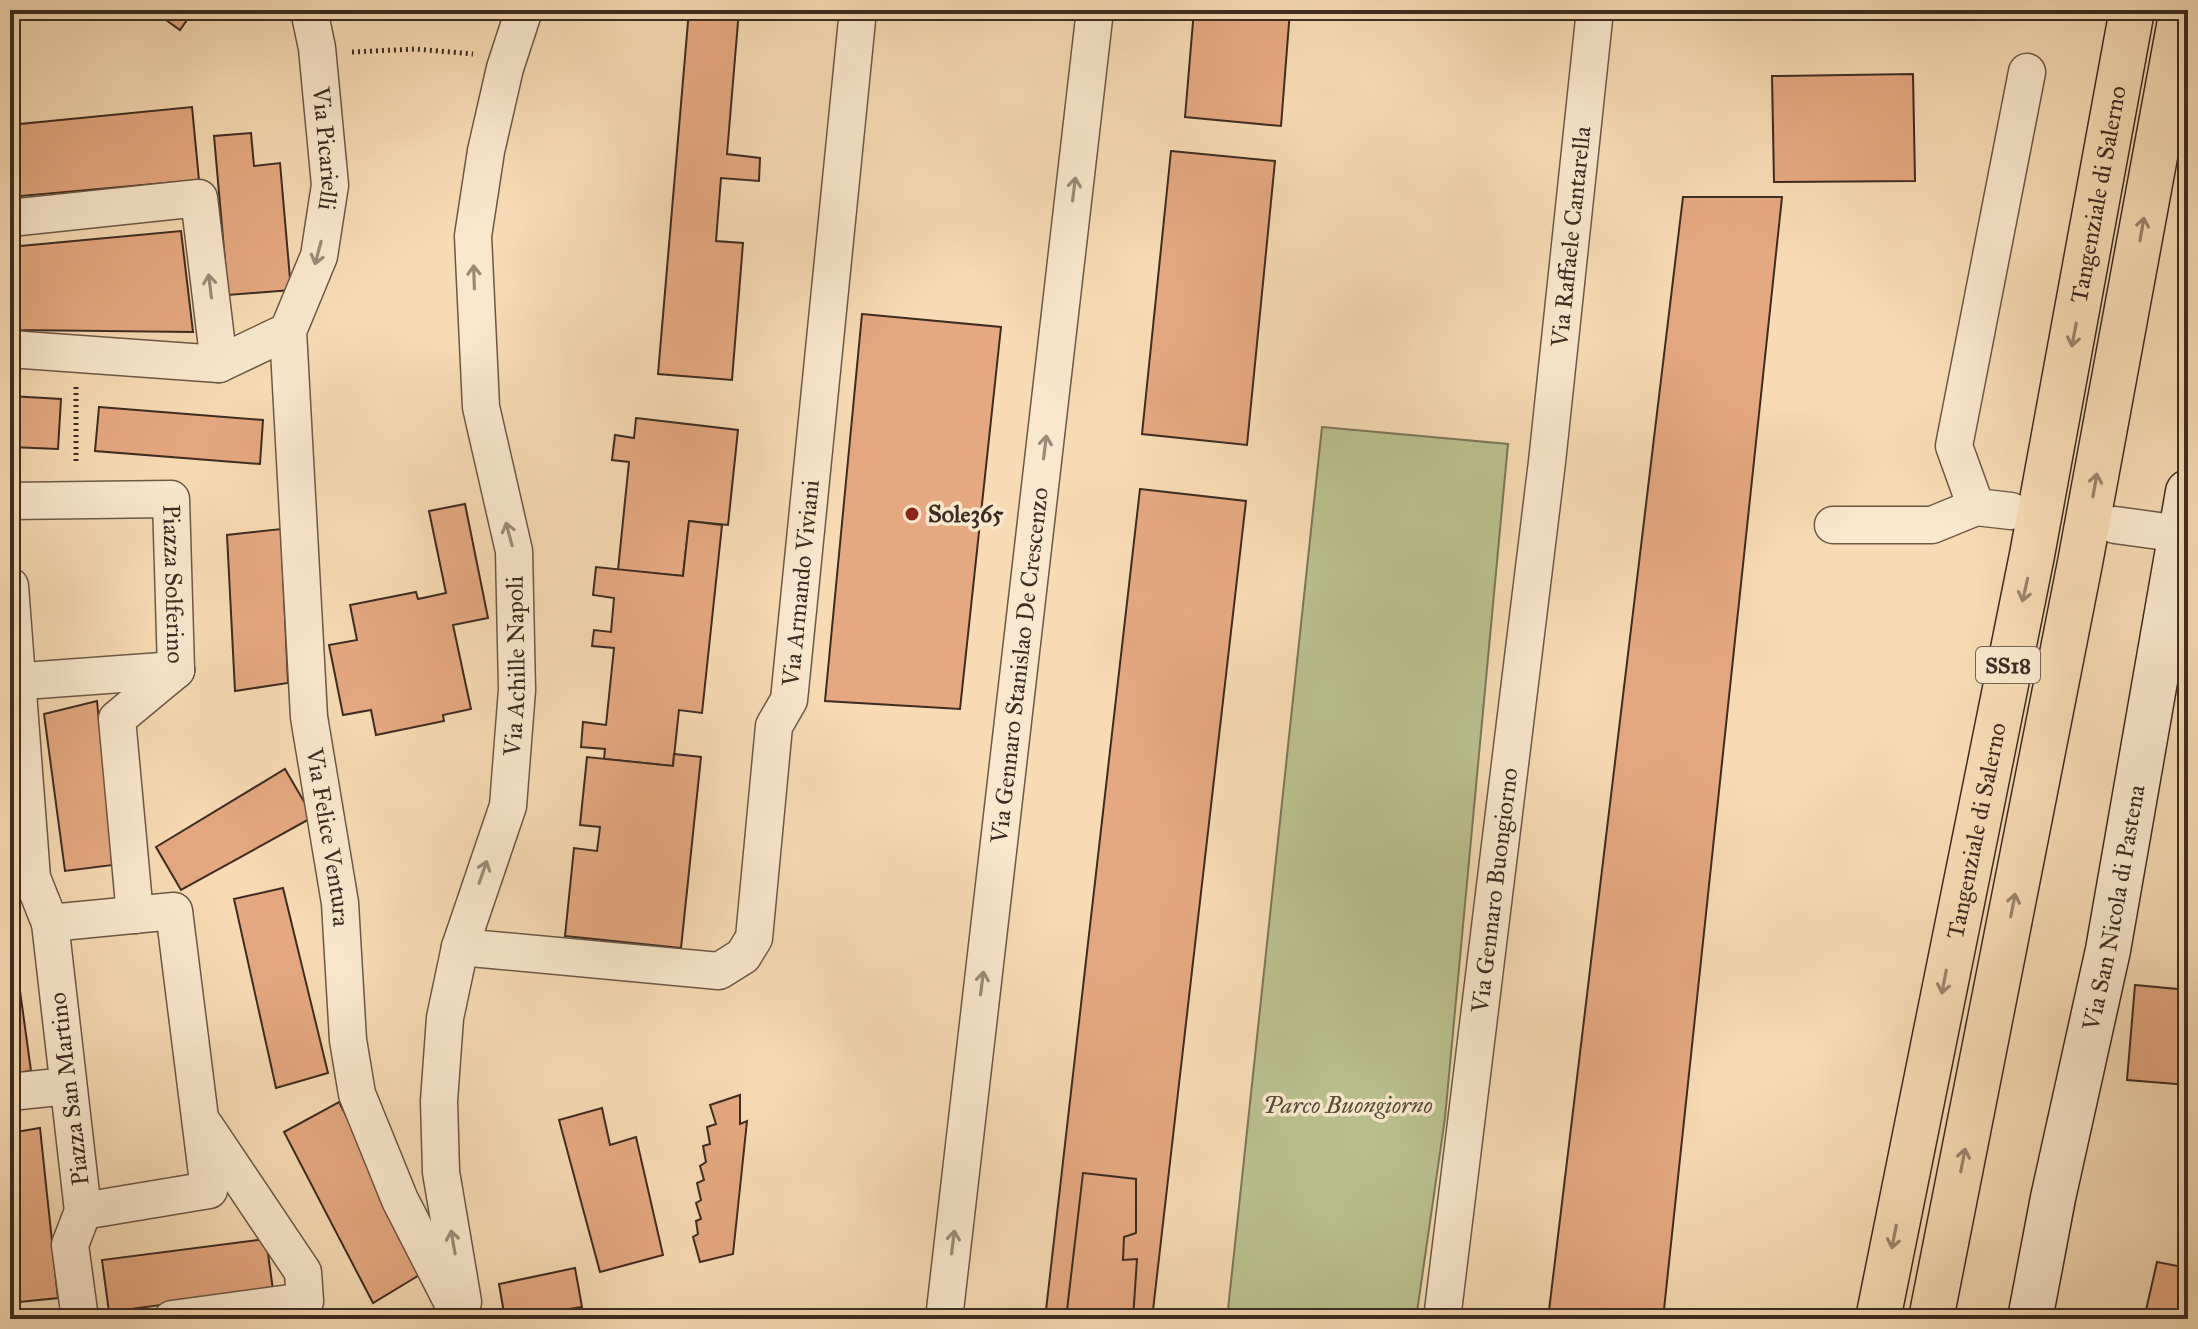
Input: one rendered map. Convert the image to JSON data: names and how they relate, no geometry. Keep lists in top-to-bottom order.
{
  "streets": {
    "highway": ["Tangenziale di Salerno", "SS18"],
    "street": [
      "Via Picarielli",
      "Via Raffaele Cantarella",
      "Via Armando Viviani",
      "Piazza Solferino",
      "Via Gennaro Stanislao De Crescenzo",
      "Via Achille Napoli",
      "Via Felice Ventura",
      "Via Gennaro Buongiorno",
      "Via San Nicola di Pastena",
      "Piazza San Martino"
    ]
  },
  "crossings": [
    ["Via Picarielli", "Via Felice Ventura"],
    ["Via Raffaele Cantarella", "Via Gennaro Buongiorno"],
    ["Via Armando Viviani", "Via Achille Napoli"],
    ["Via Achille Napoli", "Via Felice Ventura"]
  ],
  "one_way": ["Via Picarielli", "Via Gennaro Stanislao De Crescenzo", "Via Achille Napoli"],
  "parks": ["Parco Buongiorno"],
  "places": ["Sole365"]
}
